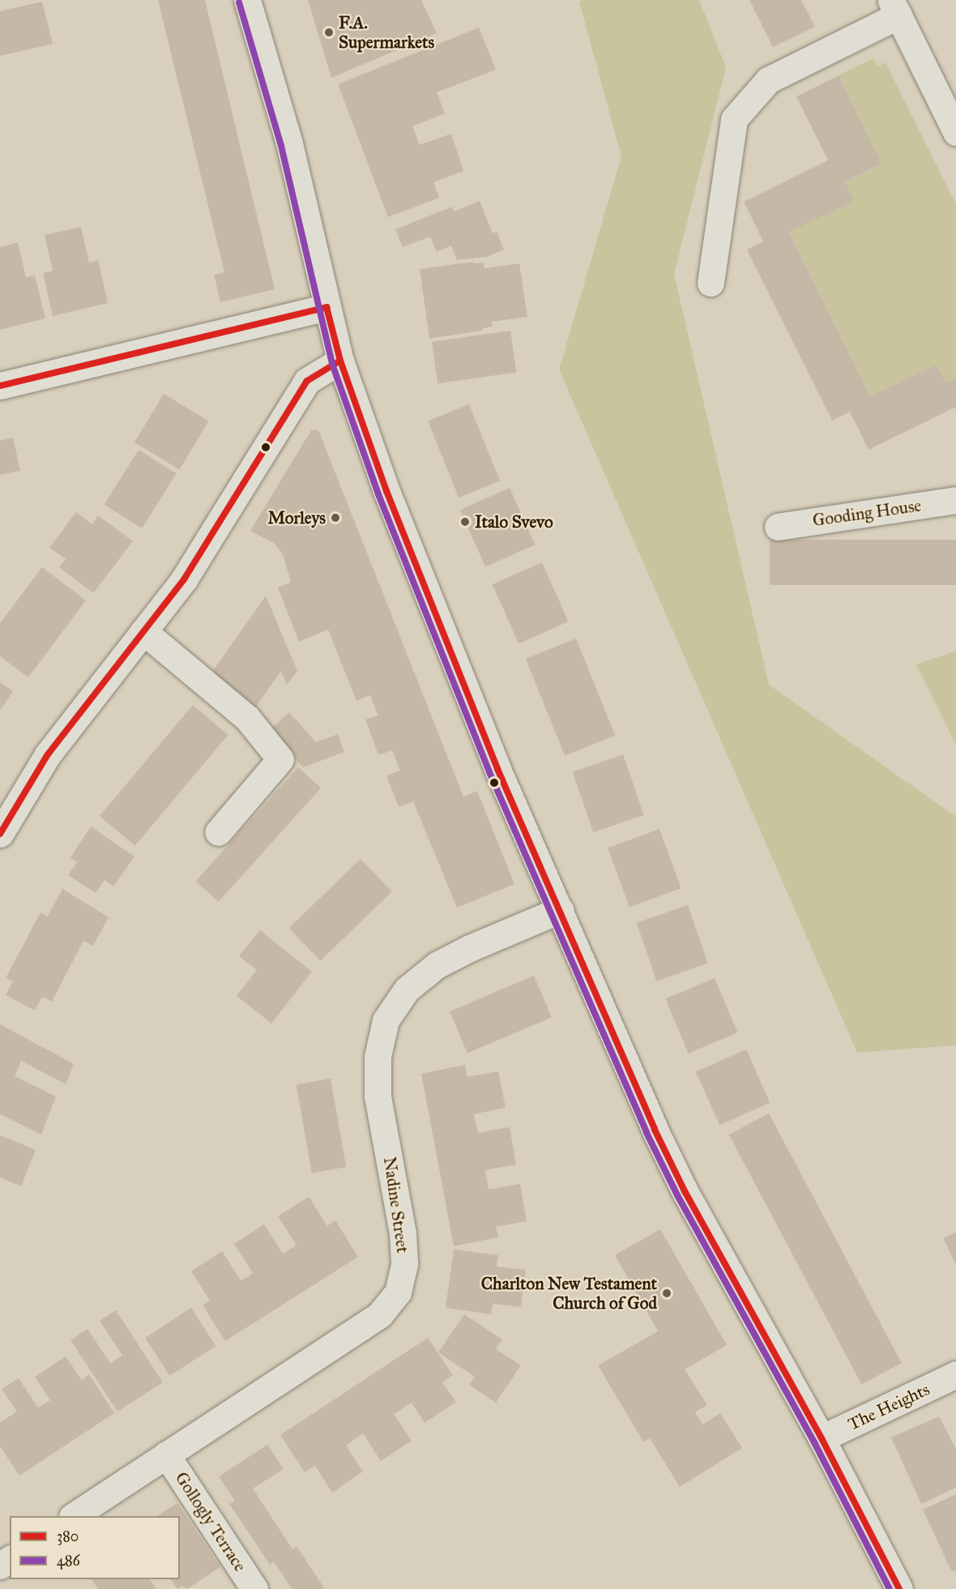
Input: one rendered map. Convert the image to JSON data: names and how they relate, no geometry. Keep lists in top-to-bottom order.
{
  "streets": {
    "street": [
      "Gooding House",
      "Nadine Street",
      "The Heights",
      "Gollogly Terrace"
    ]
  },
  "crossings": [
    ["Nadine Street", "Gollogly Terrace"]
  ],
  "places": [
    "F.A. Supermarkets",
    "Morleys",
    "Italo Svevo",
    "Charlton New Testament Church of God"
  ],
  "lines": ["transit line 486", "transit line 380"],
  "legend": ["380", "486"]
}
